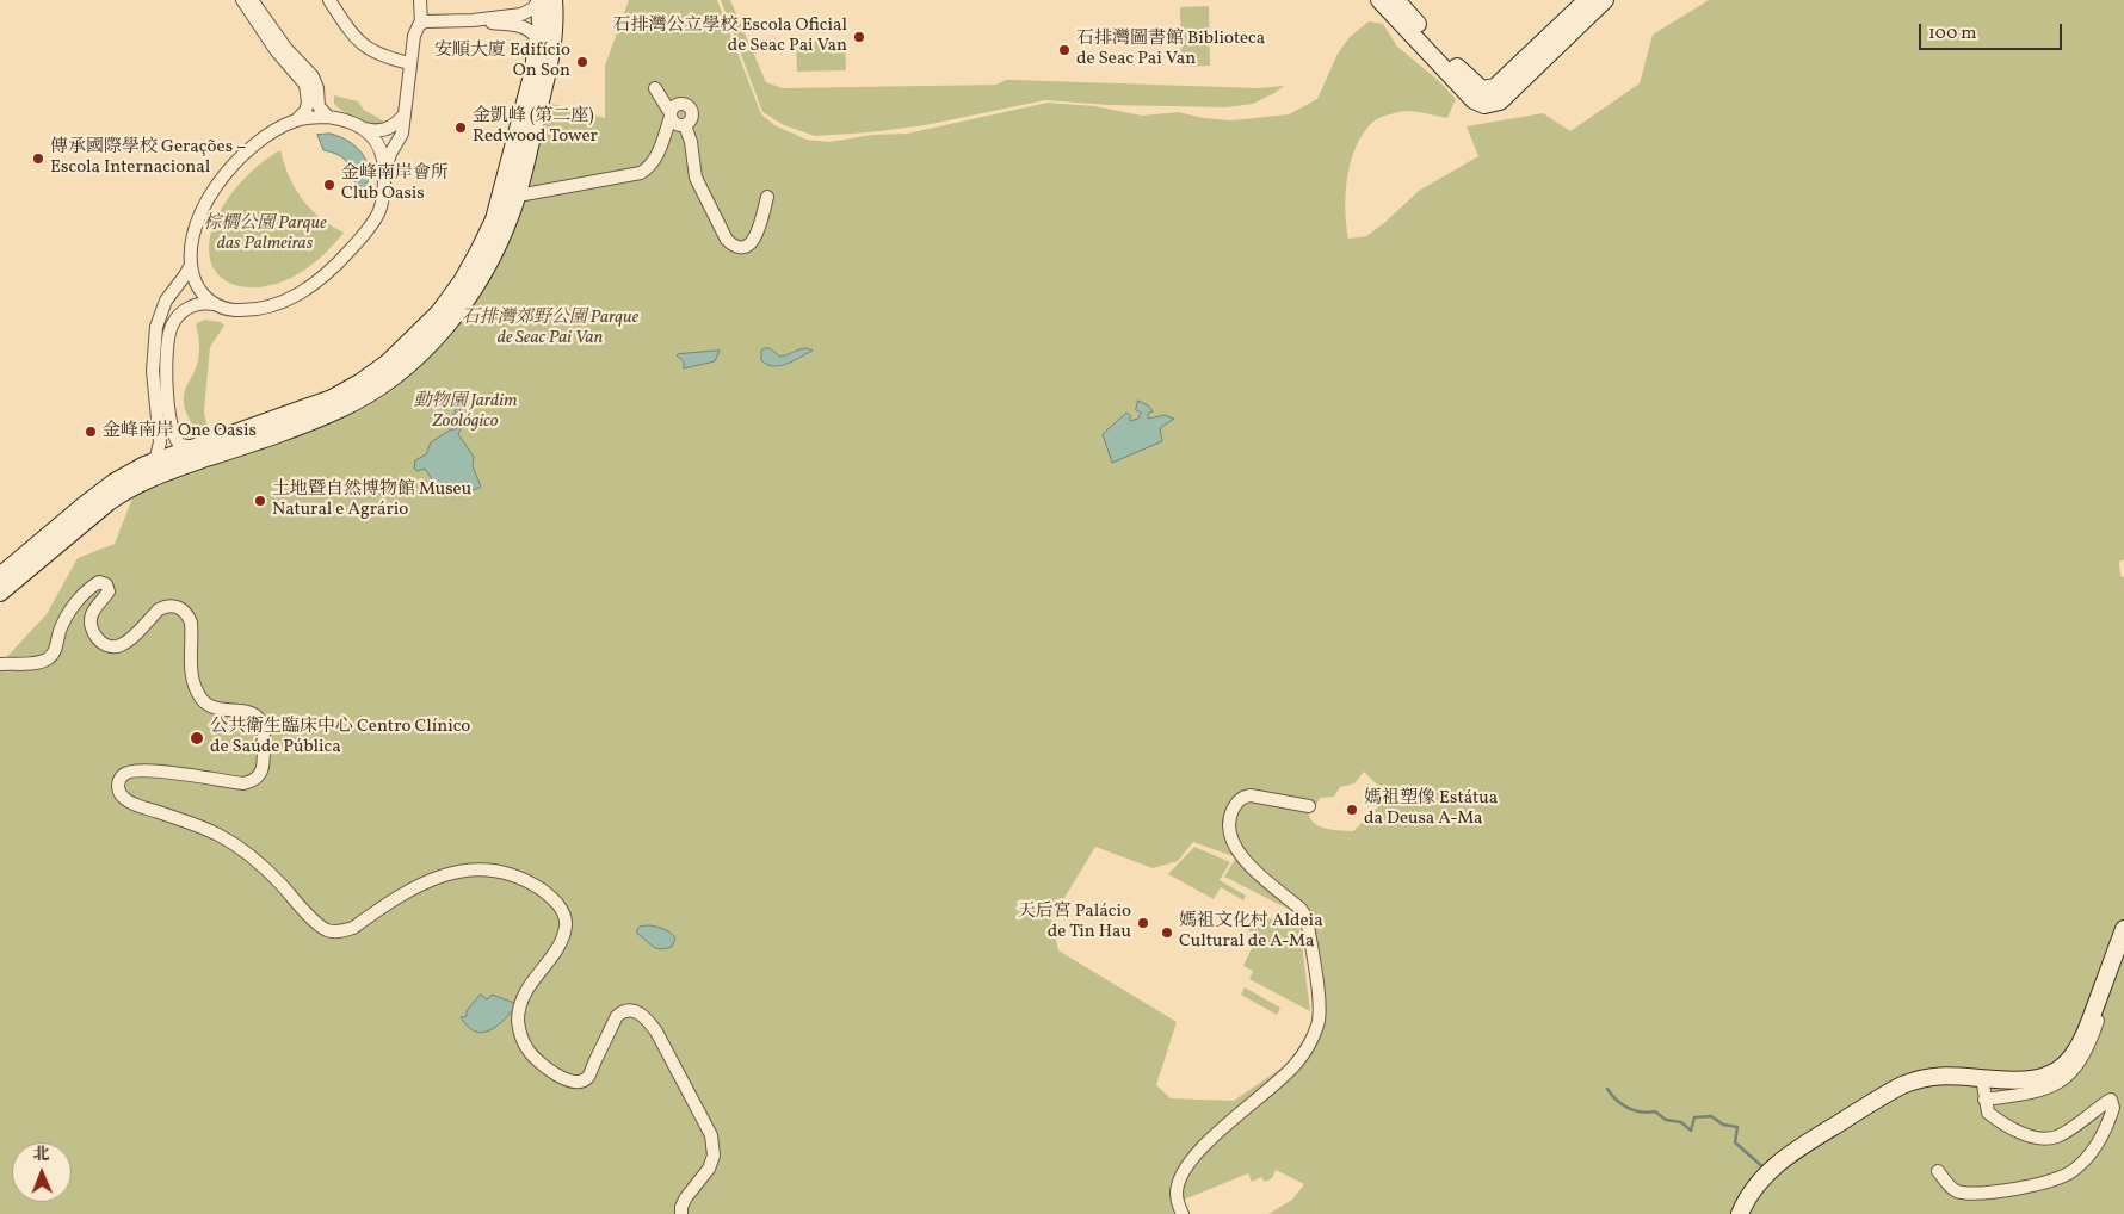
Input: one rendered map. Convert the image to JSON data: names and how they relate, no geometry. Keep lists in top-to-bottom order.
{
  "parks": ["棕櫚公園 Parque das Palmeiras", "石排灣郊野公園 Parque de Seac Pai Van", "動物園 Jardim Zoológico"],
  "places": [
    "石排灣公立學校 Escola Oficial de Seac Pai Van",
    "石排灣圖書館 Biblioteca de Seac Pai Van",
    "安順大廈 Edifício On Son",
    "金凱峰 (第二座) Redwood Tower",
    "傳承國際學校 Gerações – Escola Internacional",
    "金峰南岸會所 Club Oasis",
    "金峰南岸 One Oasis",
    "土地暨自然博物館 Museu Natural e Agrário",
    "公共衛生臨床中心 Centro Clínico de Saúde Pública",
    "媽祖塑像 Estátua da Deusa A-Ma",
    "天后宮 Palácio de Tin Hau",
    "媽祖文化村 Aldeia Cultural de A-Ma"
  ],
  "scale_bar": "100 m",
  "north": "top"
}
